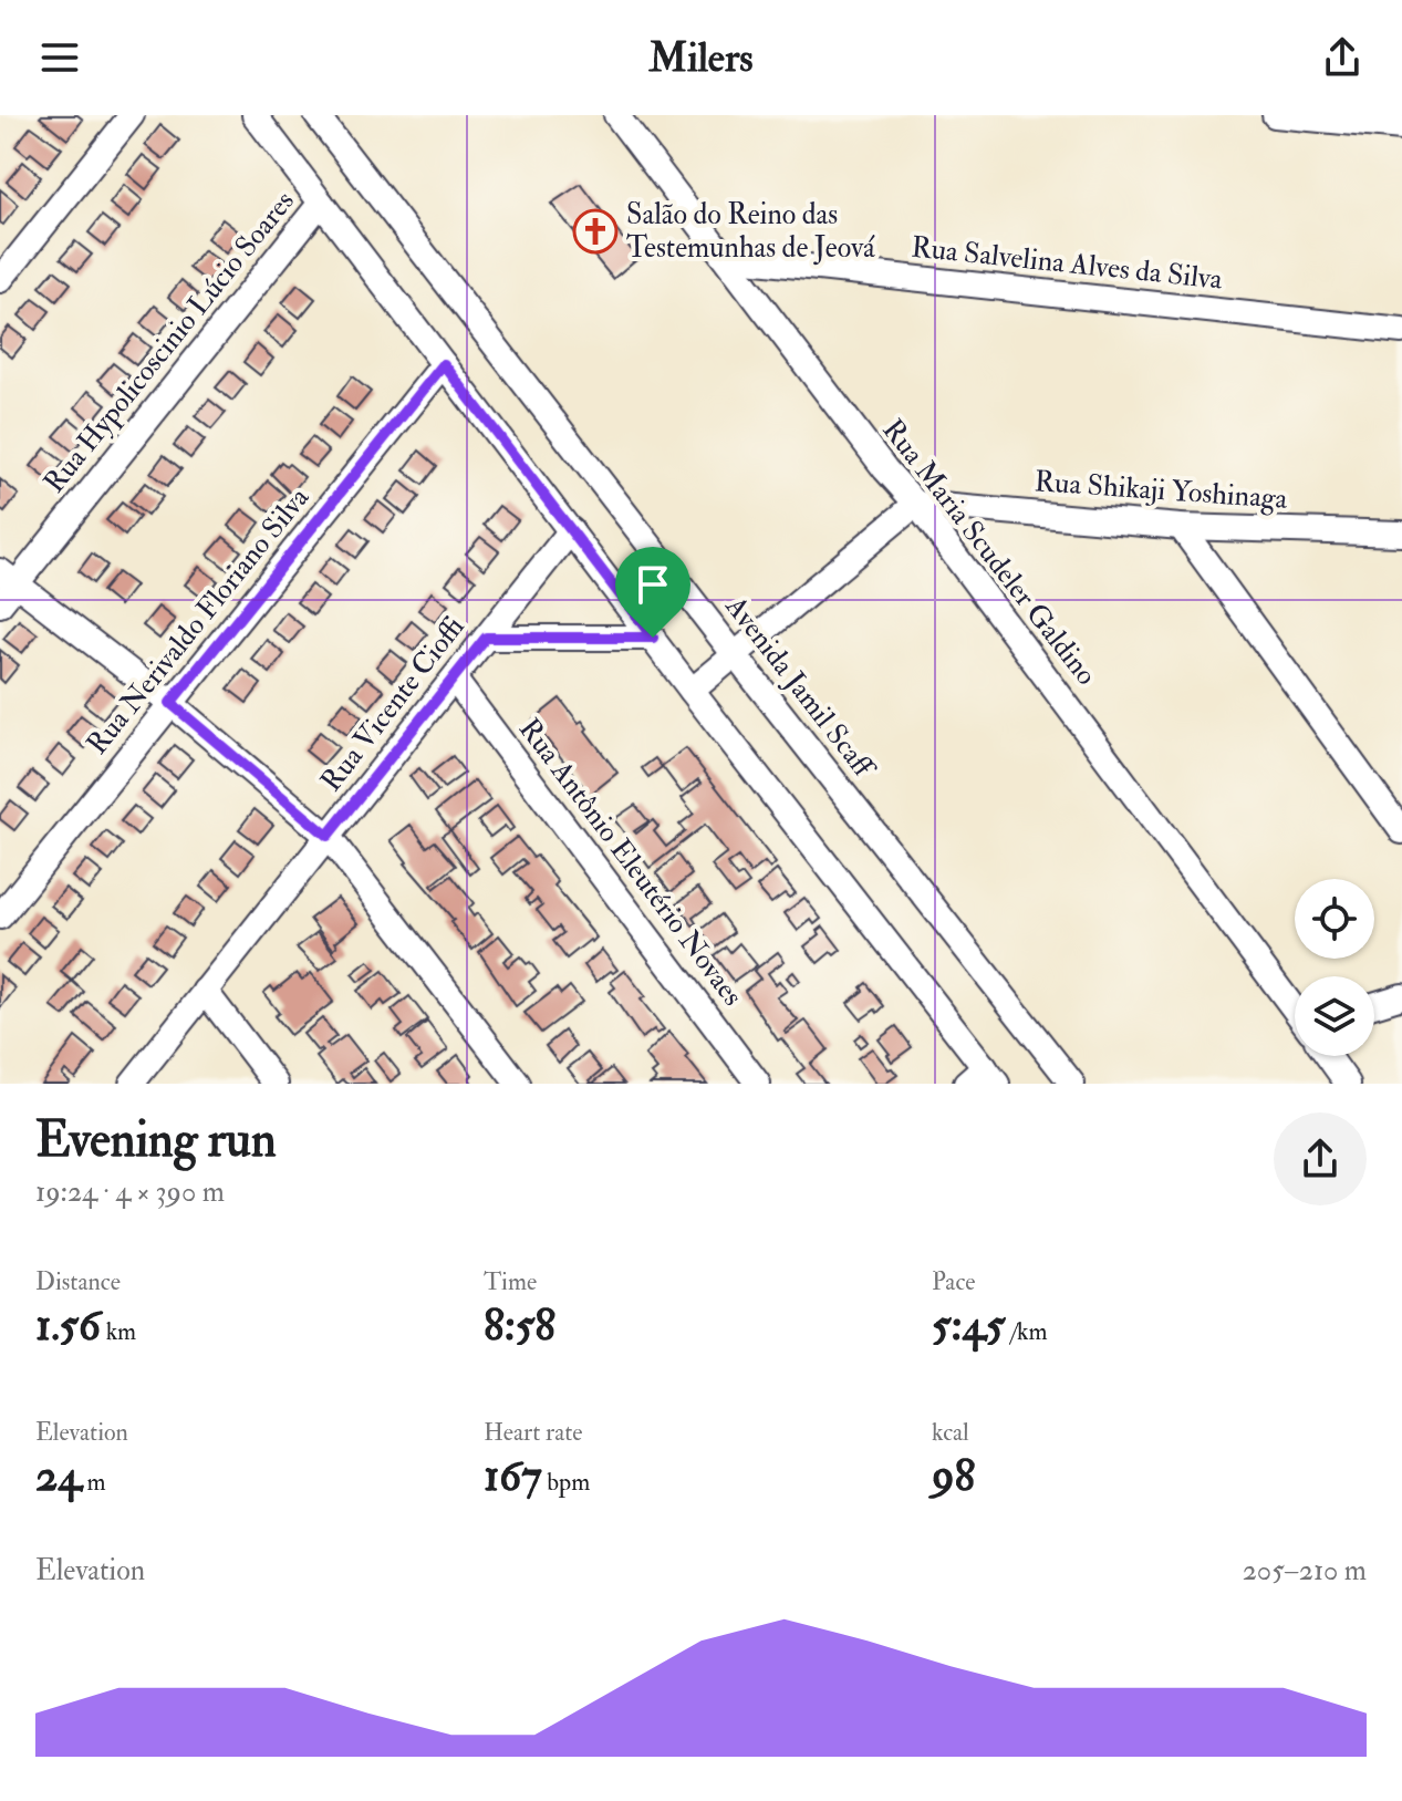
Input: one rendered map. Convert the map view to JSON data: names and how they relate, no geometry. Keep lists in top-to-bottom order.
{
  "streets": {
    "street": [
      "Rua Salvelina Alves da Silva",
      "Rua Hypolicoscinio Lúcio Soares",
      "Rua Shikaji Yoshinaga",
      "Rua Maria Scudeler Galdino",
      "Rua Nerivaldo Floriano Silva",
      "Avenida Jamil Scaff",
      "Rua Vicente Cioffi",
      "Rua Antônio Eleutério Novaes"
    ]
  },
  "crossings": [
    ["Rua Salvelina Alves da Silva", "Rua Maria Scudeler Galdino"],
    ["Rua Shikaji Yoshinaga", "Rua Maria Scudeler Galdino"],
    ["Rua Vicente Cioffi", "Rua Antônio Eleutério Novaes"]
  ],
  "places": {
    "church": ["Salão do Reino das Testemunhas de Jeová"]
  },
  "page": {
    "header": "Milers",
    "heading": ["Evening run", "19:24 · 4 × 390 m"],
    "stats": [
      ["Distance", "1.56 km"],
      ["Time", "8:58"],
      ["Pace", "5:45 /km"],
      ["Elevation", "24 m"],
      ["Heart rate", "167 bpm"],
      ["kcal", "98"]
    ],
    "chart": ["Elevation", "205–210 m"]
  }
}
